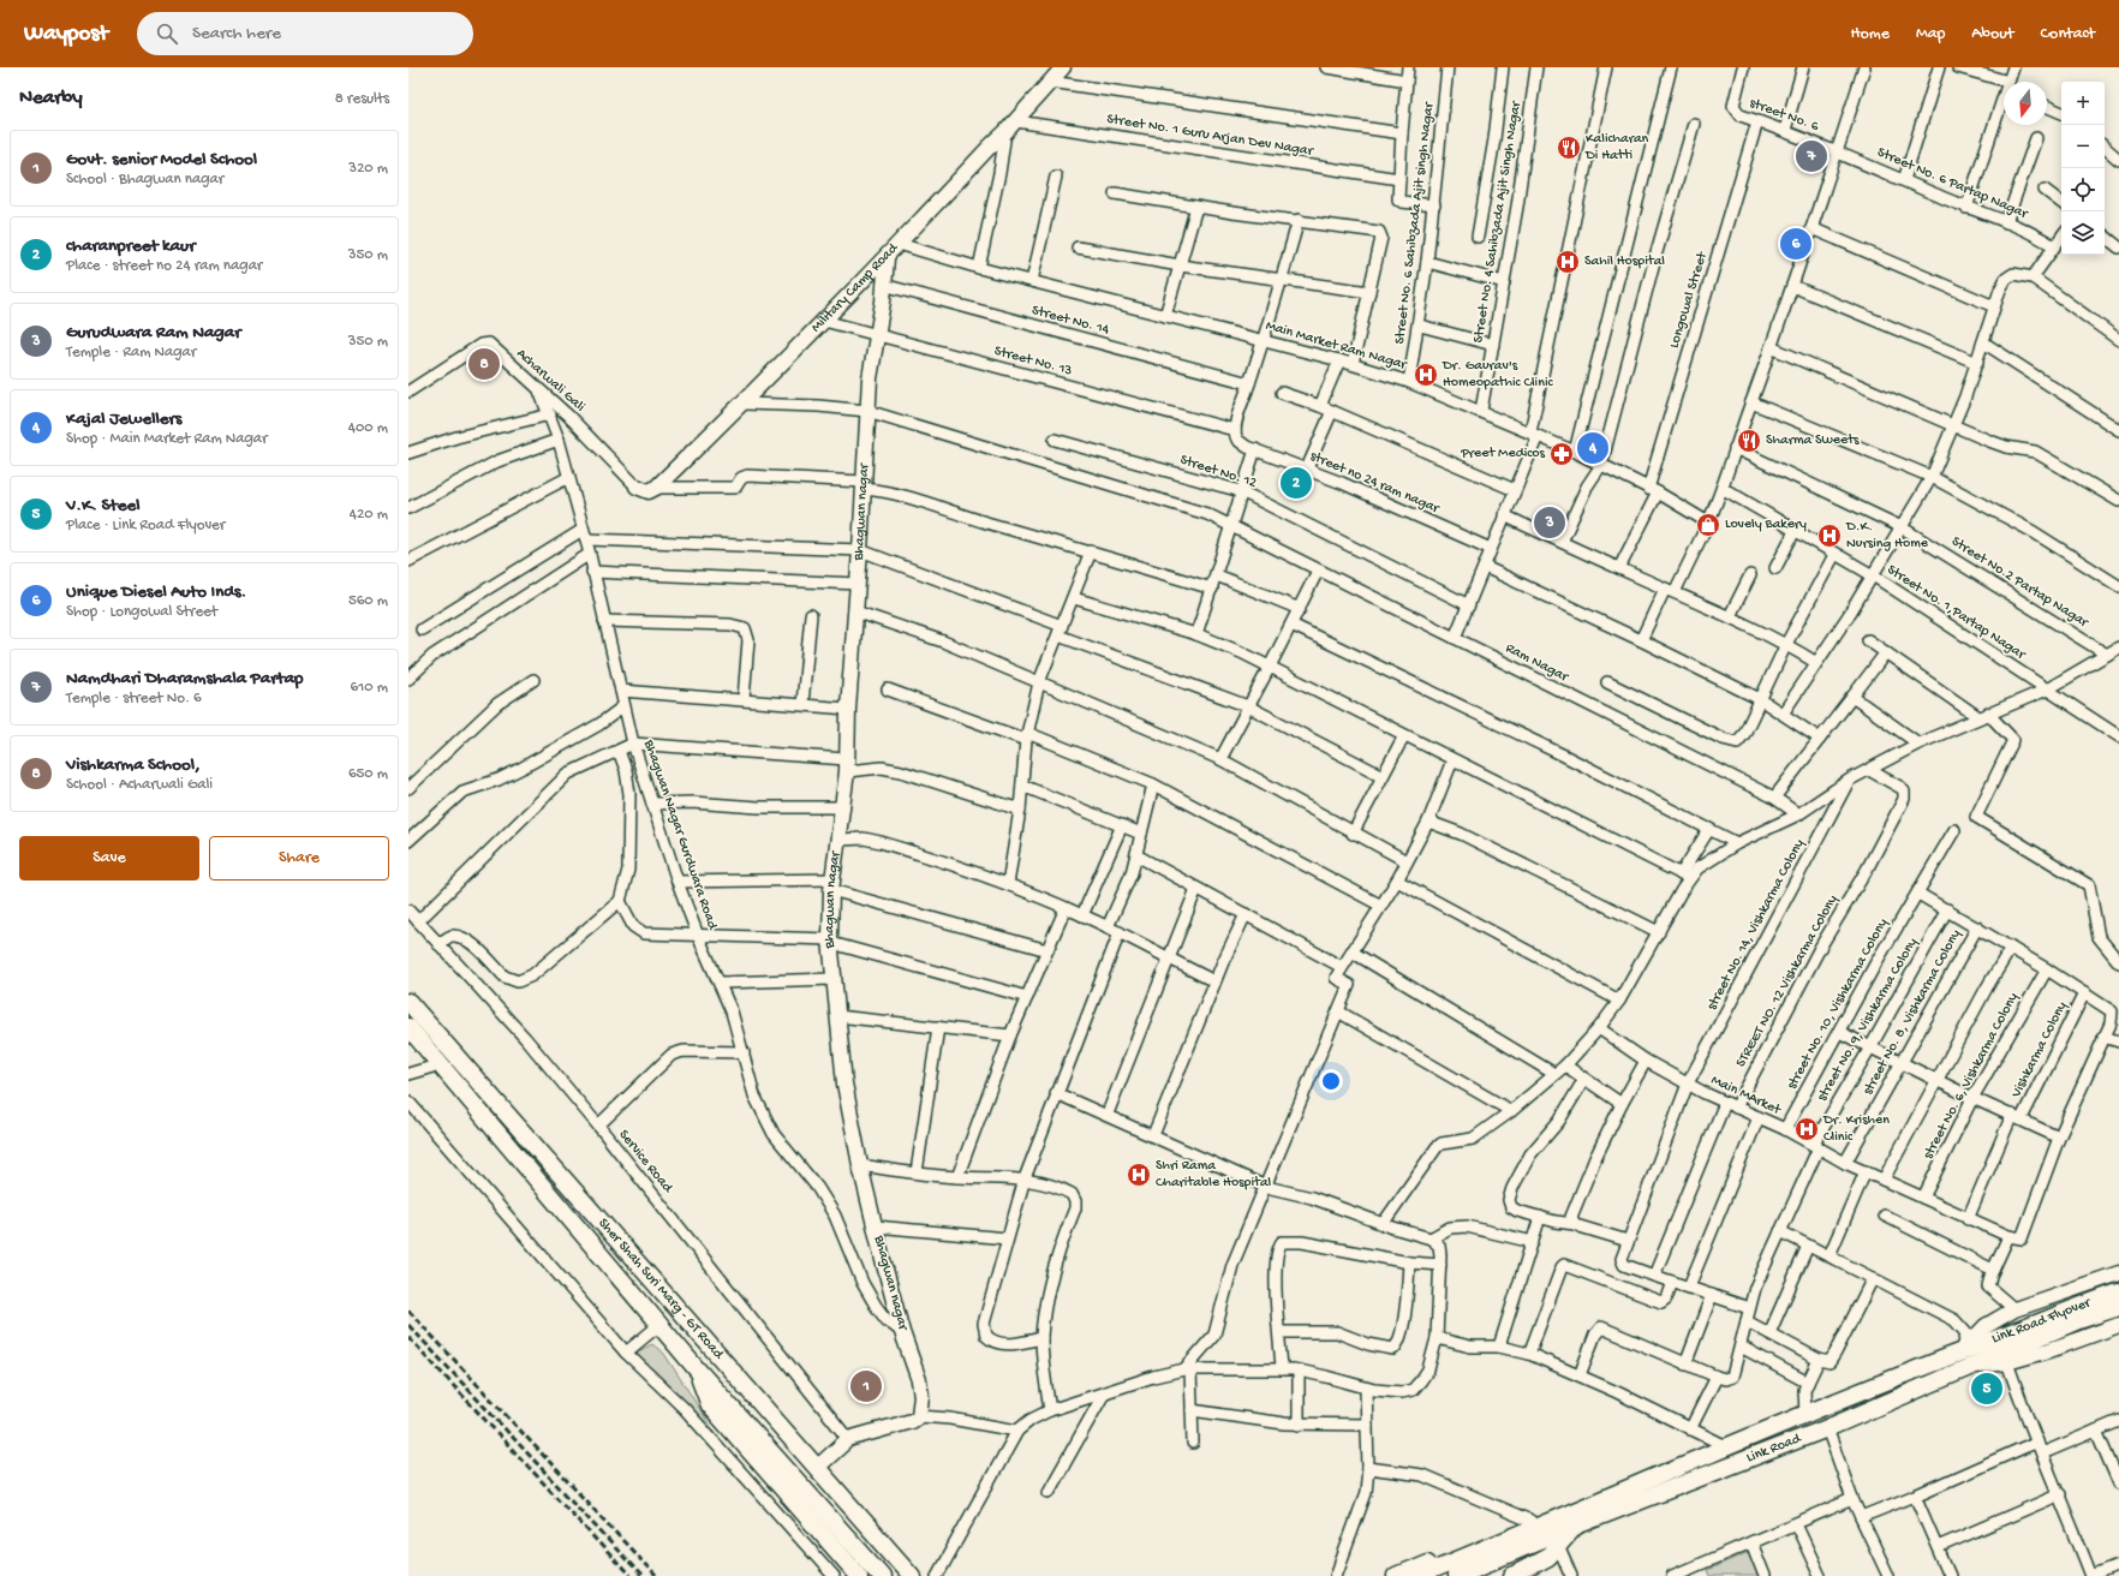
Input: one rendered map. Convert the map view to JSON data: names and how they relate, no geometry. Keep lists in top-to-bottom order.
{
  "streets": {
    "main road": ["Sher Shah Suri Marg - GT Road", "Link Road Flyover", "Link Road"],
    "street": [
      "street No. 6",
      "Street No. 1 Guru Arjan Dev Nagar",
      "Street No. 6 Partap Nagar",
      "Street No. 4 Sahibzada Ajit Singh Nagar",
      "Street No. 6 Sahibzada Ajit singh Nagar",
      "Military Camp Road",
      "Longowal Street",
      "Street No. 14",
      "Main Market Ram Nagar",
      "Street No. 13",
      "Acharwali Gali",
      "Street No. 12",
      "street no 24 ram nagar",
      "Bhagwan nagar",
      "Street No.2 Partap Nagar",
      "Street No. 1,Partap Nagar",
      "Ram Nagar",
      "Bhagwan Nagar Gurdwara Road",
      "street No. 14, Vishkarma Colony",
      "STREET NO. 12 Vishkarma Colony",
      "street No. 10, Vishkarma Colony",
      "street No. 8, Vishkarma Colony",
      "street No. 9, Vishkarma Colony",
      "Vishkarma Colony",
      "street No. 6, Vishkarma Colony",
      "Main MArket",
      "Service Road"
    ]
  },
  "crossings": [
    ["street No. 6", "Street No. 6 Partap Nagar"],
    ["street No. 6", "Longowal Street"],
    ["Street No. 1 Guru Arjan Dev Nagar", "Military Camp Road"],
    ["Street No. 4 Sahibzada Ajit Singh Nagar", "Main Market Ram Nagar"],
    ["Street No. 6 Sahibzada Ajit singh Nagar", "Main Market Ram Nagar"],
    ["Military Camp Road", "Main Market Ram Nagar"],
    ["Military Camp Road", "Street No. 13"],
    ["Military Camp Road", "Bhagwan nagar"],
    ["Military Camp Road", "Ram Nagar"],
    ["Longowal Street", "Main Market Ram Nagar"],
    ["Street No. 14", "Bhagwan nagar"],
    ["Street No. 13", "street no 24 ram nagar"],
    ["Street No. 13", "Bhagwan nagar"],
    ["Acharwali Gali", "Bhagwan Nagar Gurdwara Road"],
    ["Bhagwan nagar", "Ram Nagar"],
    ["Bhagwan nagar", "Bhagwan Nagar Gurdwara Road"],
    ["street No. 14, Vishkarma Colony", "Main MArket"],
    ["STREET NO. 12 Vishkarma Colony", "Main MArket"],
    ["street No. 10, Vishkarma Colony", "Main MArket"],
    ["street No. 8, Vishkarma Colony", "Main MArket"],
    ["street No. 9, Vishkarma Colony", "Main MArket"],
    ["Vishkarma Colony", "Main MArket"],
    ["street No. 6, Vishkarma Colony", "Main MArket"],
    ["Link Road Flyover", "Link Road"]
  ],
  "places": {
    "restaurant": ["Kalicharan Di Hatti", "Sharma Sweets"],
    "hospital": [
      "Sahil Hospital",
      "Dr. Gaurav's Homeopathic Clinic",
      "D.K. Nursing Home",
      "Dr. Krishen Clinic",
      "Shri Rama Charitable Hospital"
    ],
    "pharmacy": ["Preet Medicos"],
    "shop": ["Lovely Bakery"]
  },
  "north": "bottom",
  "page": {
    "header": "Waypost",
    "search": "Search here",
    "nav": [
      "Home",
      "Map",
      "About",
      "Contact"
    ],
    "heading": ["Nearby", "8 results"],
    "map_buttons": ["+", "−"],
    "list": [
      {
        "mark": "1",
        "name": "Govt. senior Model School",
        "note": "School · Bhagwan nagar",
        "value": "320 m"
      },
      {
        "mark": "2",
        "name": "charanpreet kaur",
        "note": "Place · street no 24 ram nagar",
        "value": "350 m"
      },
      {
        "mark": "3",
        "name": "Gurudwara Ram Nagar",
        "note": "Temple · Ram Nagar",
        "value": "350 m"
      },
      {
        "mark": "4",
        "name": "Kajal Jewellers",
        "note": "Shop · Main Market Ram Nagar",
        "value": "400 m"
      },
      {
        "mark": "5",
        "name": "V.K. Steel",
        "note": "Place · Link Road Flyover",
        "value": "420 m"
      },
      {
        "mark": "6",
        "name": "Unique Diesel Auto Inds.",
        "note": "Shop · Longowal Street",
        "value": "560 m"
      },
      {
        "mark": "7",
        "name": "Namdhari Dharamshala Partap",
        "note": "Temple · street No. 6",
        "value": "610 m"
      },
      {
        "mark": "8",
        "name": "Vishkarma School,",
        "note": "School · Acharwali Gali",
        "value": "650 m"
      }
    ],
    "pins": [
      "7",
      "6",
      "8",
      "4",
      "2",
      "3",
      "1",
      "5"
    ],
    "buttons": ["Save", "Share"]
  }
}
